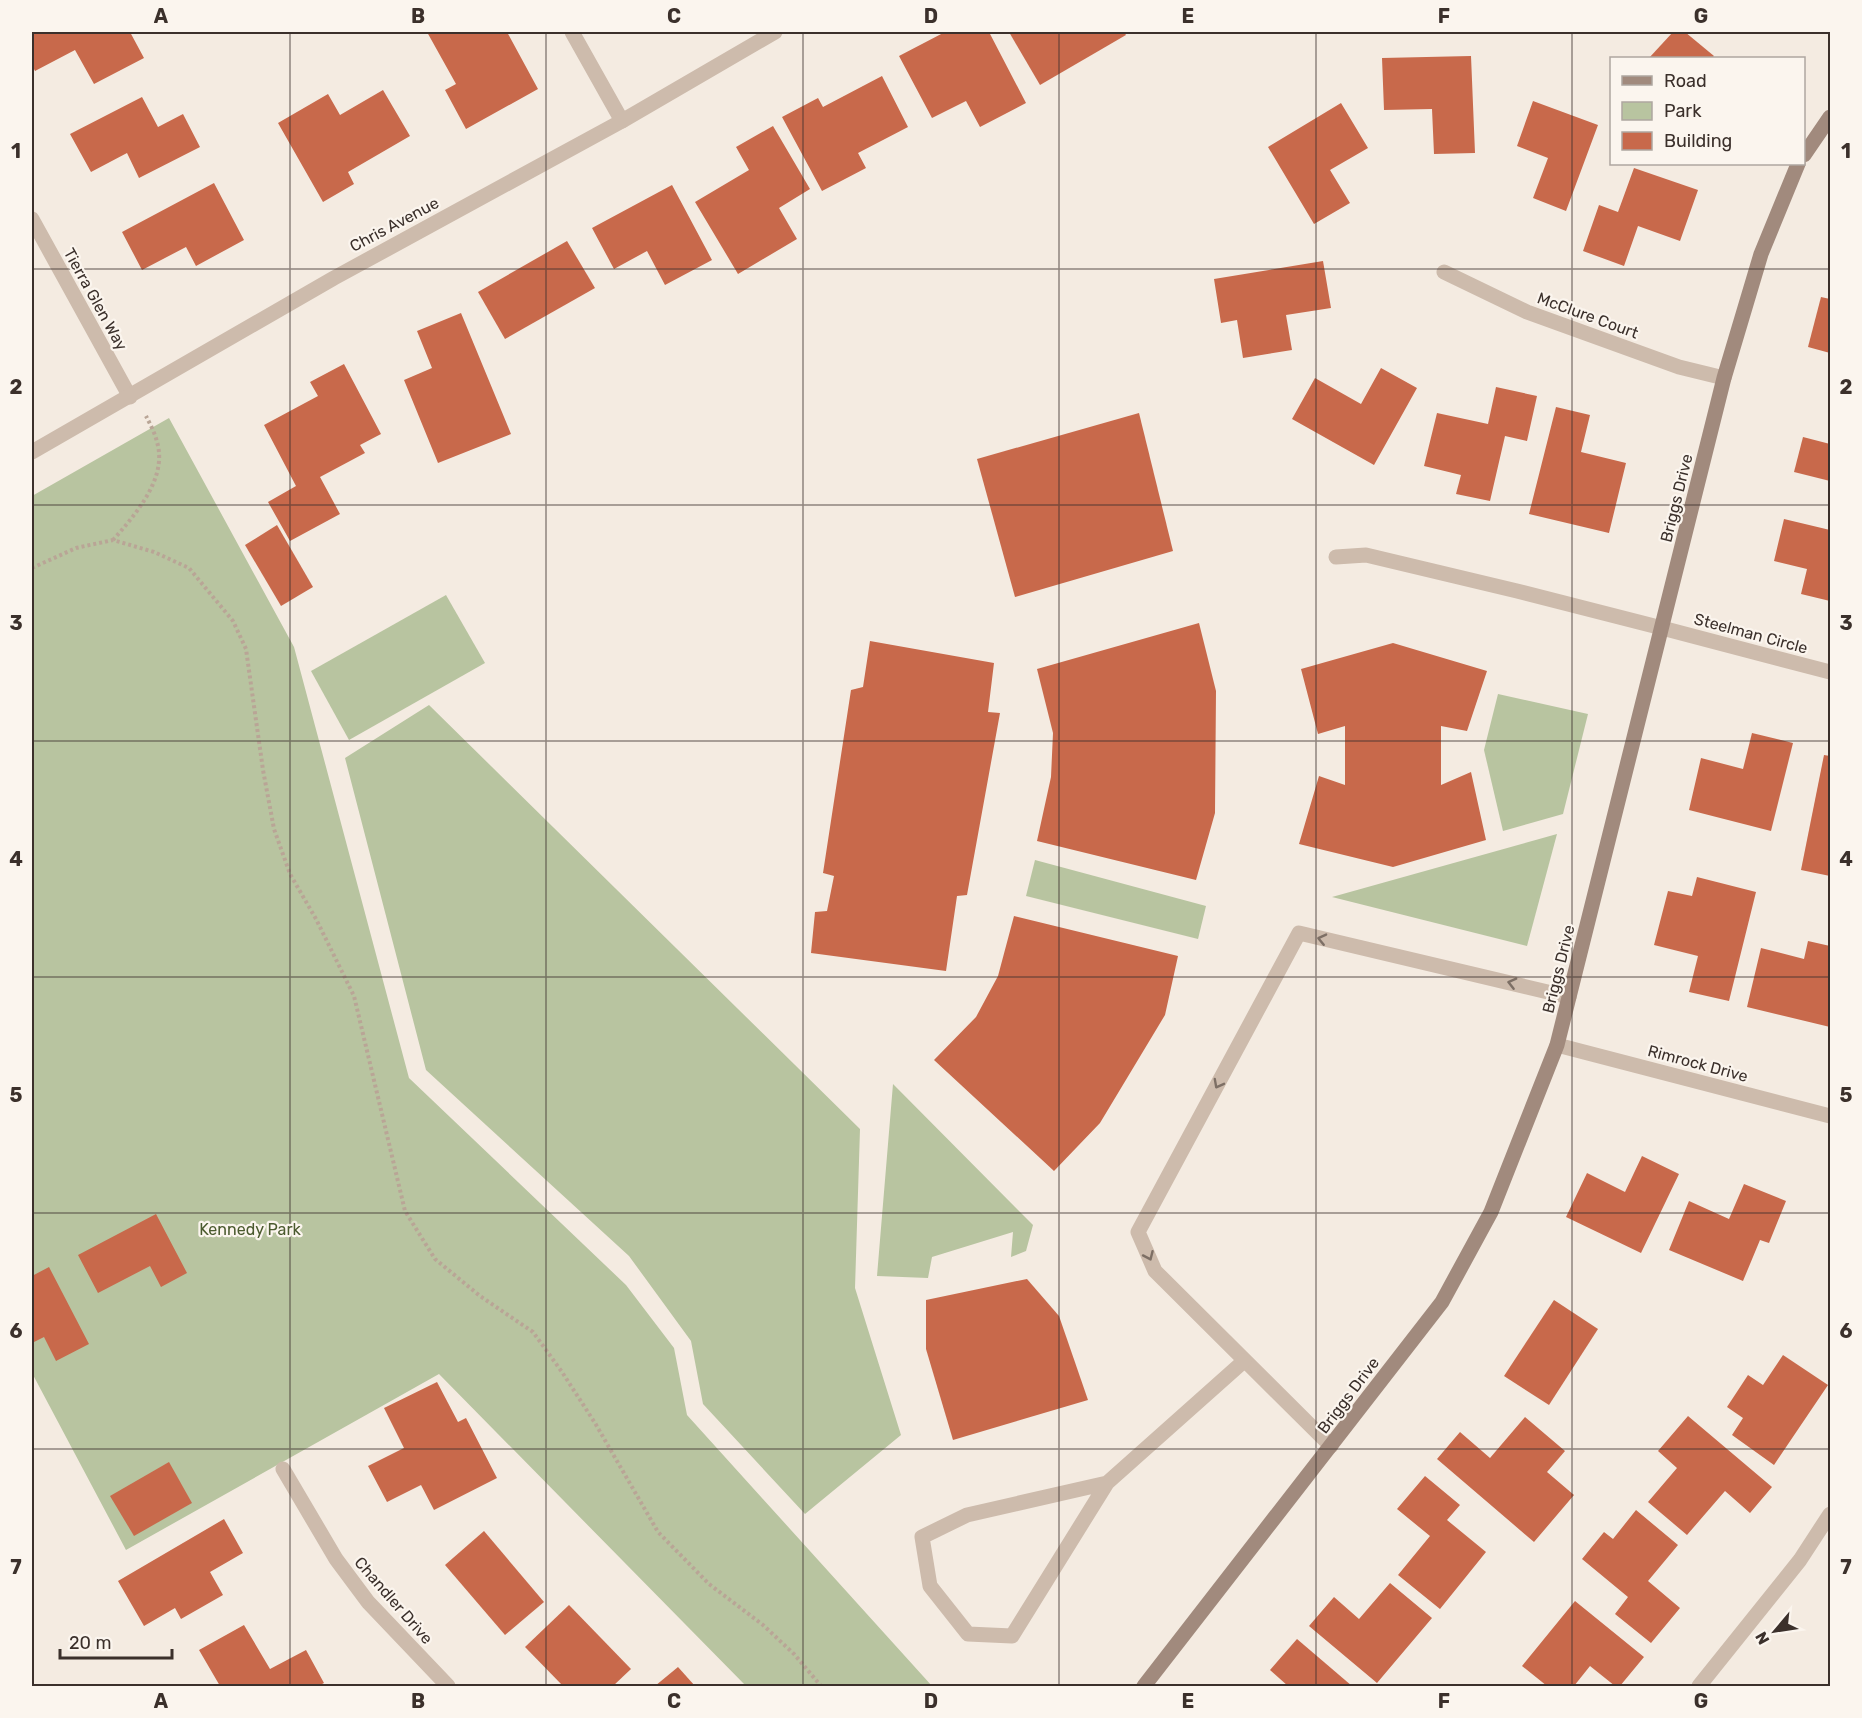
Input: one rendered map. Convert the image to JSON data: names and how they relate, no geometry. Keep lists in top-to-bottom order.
{
  "streets": {
    "street": [
      "Chris Avenue",
      "Tierra Glen Way",
      "McClure Court",
      "Briggs Drive",
      "Steelman Circle",
      "Rimrock Drive",
      "Chandler Drive"
    ]
  },
  "crossings": [
    ["Chris Avenue", "Tierra Glen Way"],
    ["McClure Court", "Briggs Drive"],
    ["Briggs Drive", "Steelman Circle"],
    ["Briggs Drive", "Rimrock Drive"]
  ],
  "parks": ["Kennedy Park"],
  "legend": ["Road", "Park", "Building"],
  "scale_bar": "20 m",
  "north": "bottom left",
  "grid": {
    "columns": [
      "A",
      "B",
      "C",
      "D",
      "E",
      "F",
      "G"
    ],
    "rows": [
      "1",
      "2",
      "3",
      "4",
      "5",
      "6",
      "7"
    ]
  }
}
